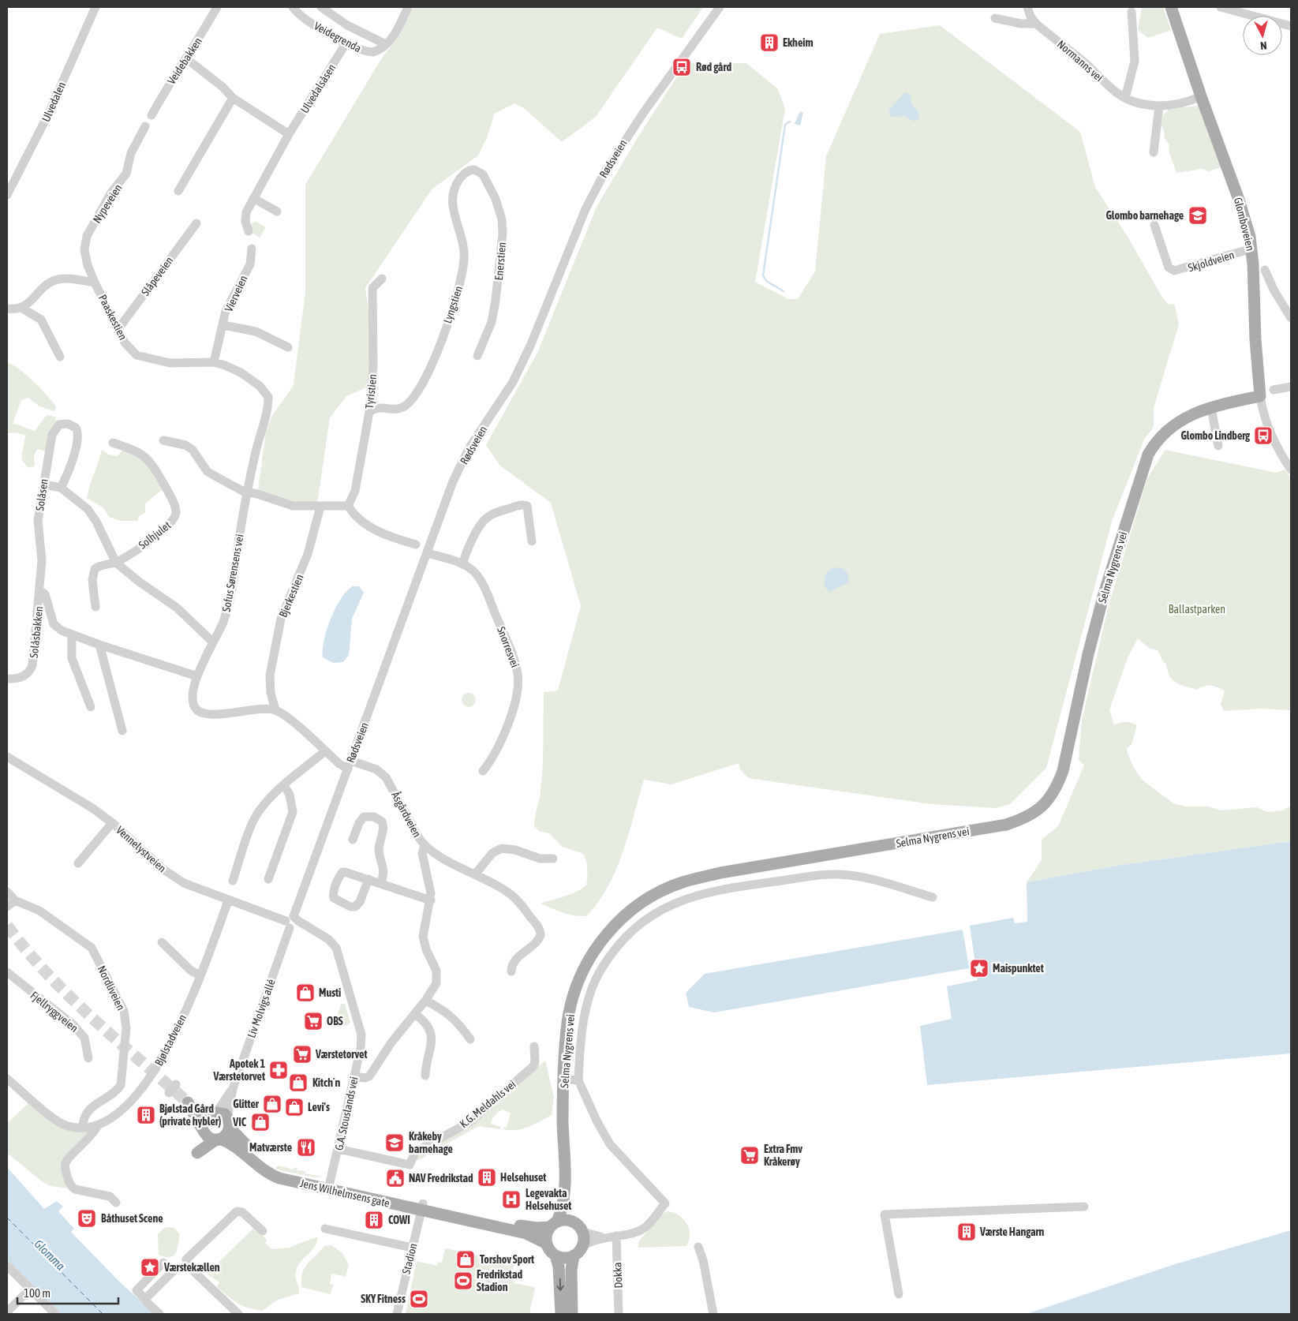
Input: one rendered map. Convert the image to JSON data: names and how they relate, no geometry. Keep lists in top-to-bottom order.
{
  "streets": {
    "main road": ["Glomboveien", "Selma Nygrens vei", "Jens Wilhelmsens gate"],
    "street": [
      "Veidegrenda",
      "Veidebakken",
      "Normanns vei",
      "Ulvedalsåsen",
      "Ulvedalen",
      "Rødsveien",
      "Nypeveien",
      "Enerstien",
      "Skjoldveien",
      "Slåpeveien",
      "Vierveien",
      "Lyngstien",
      "Paaskestien",
      "Tyristien",
      "Solåsen",
      "Solhjulet",
      "Sofus Sørensens vei",
      "Bjerkestien",
      "Solåsbakken",
      "Snorresvei",
      "Åsgårdveien",
      "Vennelystveien",
      "Nordliveien",
      "Liv Molvigs allé",
      "Fjellryggveien",
      "Bjølstadveien",
      "K.G. Meldahls vei",
      "G.A. Stouslands vei",
      "Stadion",
      "Dokka"
    ]
  },
  "crossings": [
    ["Veidegrenda", "Ulvedalsåsen"],
    ["Normanns vei", "Glomboveien"],
    ["Rødsveien", "Snorresvei"],
    ["Rødsveien", "Åsgårdveien"],
    ["Rødsveien", "Vennelystveien"],
    ["Rødsveien", "Liv Molvigs allé"],
    ["Rødsveien", "G.A. Stouslands vei"],
    ["Nypeveien", "Paaskestien"],
    ["Glomboveien", "Skjoldveien"],
    ["Glomboveien", "Selma Nygrens vei"],
    ["Enerstien", "Lyngstien"],
    ["Slåpeveien", "Paaskestien"],
    ["Vierveien", "Paaskestien"],
    ["Vierveien", "Sofus Sørensens vei"],
    ["Lyngstien", "Tyristien"],
    ["Paaskestien", "Sofus Sørensens vei"],
    ["Solåsen", "Solåsbakken"],
    ["Selma Nygrens vei", "Jens Wilhelmsens gate"],
    ["Sofus Sørensens vei", "Bjerkestien"],
    ["Åsgårdveien", "G.A. Stouslands vei"],
    ["Vennelystveien", "Liv Molvigs allé"],
    ["Vennelystveien", "Bjølstadveien"],
    ["Vennelystveien", "G.A. Stouslands vei"],
    ["Nordliveien", "Bjølstadveien"],
    ["Liv Molvigs allé", "G.A. Stouslands vei"],
    ["Liv Molvigs allé", "Jens Wilhelmsens gate"],
    ["K.G. Meldahls vei", "G.A. Stouslands vei"],
    ["G.A. Stouslands vei", "Jens Wilhelmsens gate"],
    ["Jens Wilhelmsens gate", "Stadion"]
  ],
  "water": ["Glomma"],
  "parks": ["Ballastparken"],
  "places": {
    "building": [
      "Ekheim",
      "Bjølstad Gård (private hybler)",
      "Helsehuset",
      "COWI",
      "Værste Hangarn"
    ],
    "bus stop": ["Rød gård", "Glombo Lindberg"],
    "school or university": ["Glombo barnehage", "Kråkeby barnehage"],
    "place": ["Maispunktet", "Værstekællen"],
    "shop": [
      "Musti",
      "Kitch´n",
      "Glitter",
      "Levi's",
      "VIC",
      "Torshov Sport"
    ],
    "supermarket": ["OBS", "Værstetorvet", "Extra Fmv Kråkerøy"],
    "pharmacy": ["Apotek 1 Værstetorvet"],
    "restaurant": ["Matværste"],
    "public building": ["NAV Fredrikstad"],
    "hospital": ["Legevakta Helsehuset"],
    "theatre": ["Båthuset Scene"],
    "sports": ["Fredrikstad Stadion", "SKY Fitness"]
  },
  "scale_bar": "100 m",
  "north": "bottom"
}
